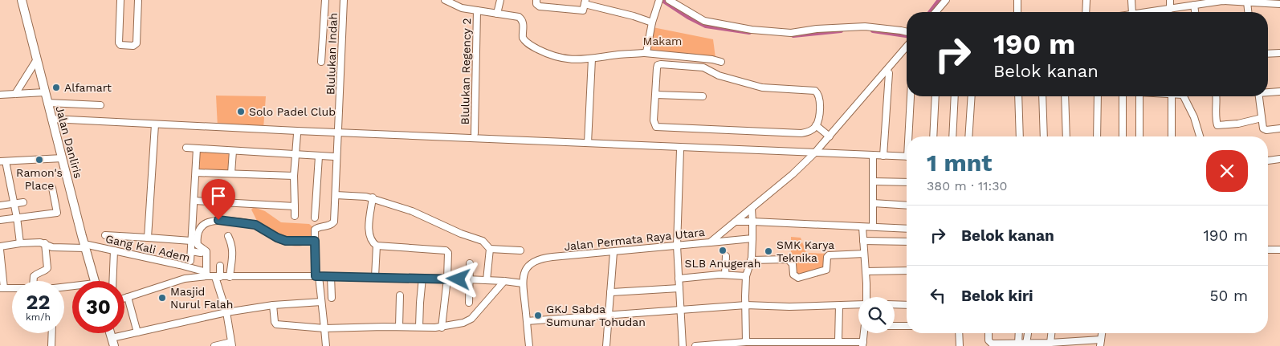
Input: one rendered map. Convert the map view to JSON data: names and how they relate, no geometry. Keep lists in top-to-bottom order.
{
  "streets": {
    "street": [
      "Blulukan Indah",
      "Blulukan Regency 2",
      "Jalan Danliris",
      "Jalan Permata Raya Utara",
      "Gang Kali Adem"
    ]
  },
  "crossings": [
    ["Jalan Danliris", "Gang Kali Adem"]
  ],
  "parks": ["Makam"],
  "places": [
    "Alfamart",
    "Solo Padel Club",
    "Ramon's Place",
    "SLB Anugerah",
    "SMK Karya Teknika",
    "Masjid Nurul Falah",
    "GKJ Sabda Sumunar Tohudan"
  ],
  "page": {
    "turn": ["190 m", "Belok kanan"],
    "heading": ["1 mnt", "380 m · 11:30"],
    "list": [
      {
        "name": "Belok kanan",
        "value": "190 m"
      },
      {
        "name": "Belok kiri",
        "value": "50 m"
      }
    ],
    "speed": "22 km/h",
    "limit": "30"
  }
}
